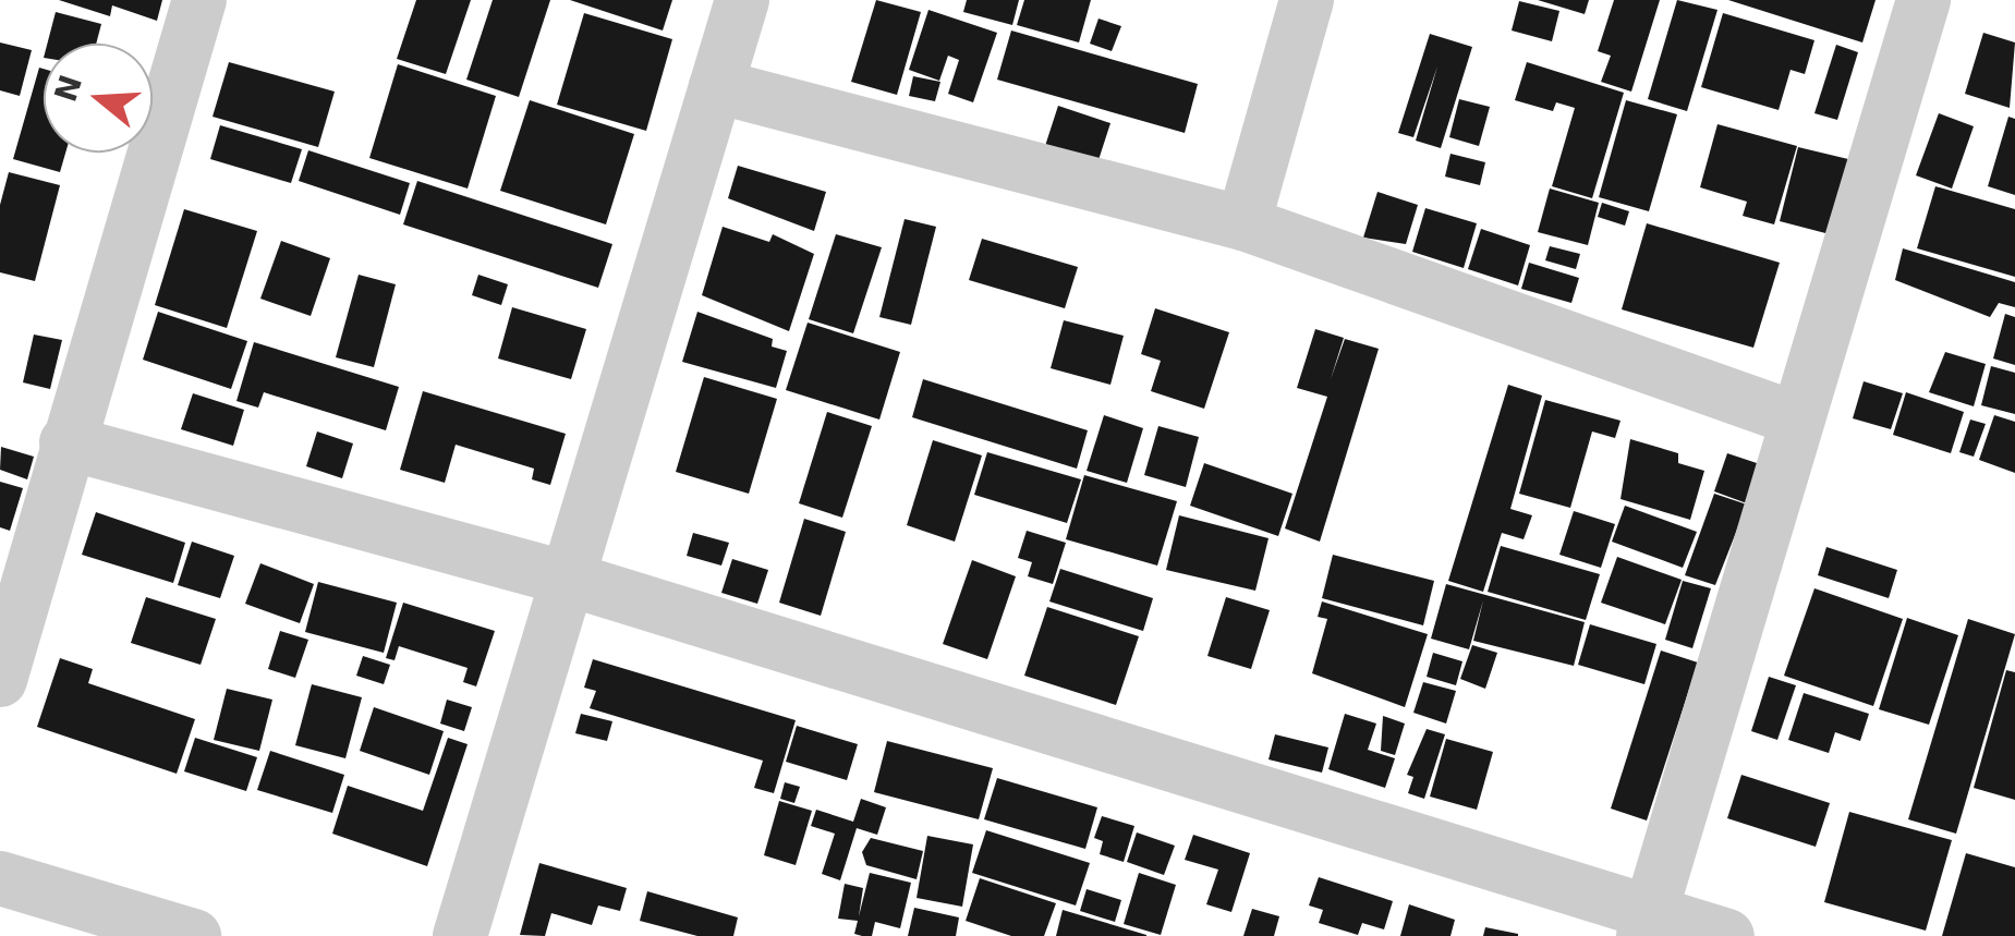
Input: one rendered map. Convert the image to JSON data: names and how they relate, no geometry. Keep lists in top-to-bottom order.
{
  "north": "left"
}
